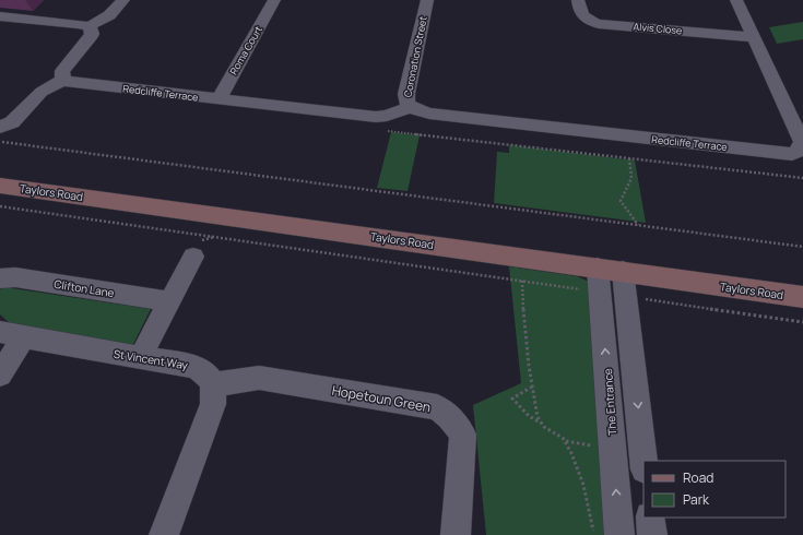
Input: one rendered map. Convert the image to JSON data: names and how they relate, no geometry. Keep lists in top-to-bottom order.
{
  "streets": {
    "main road": ["Taylors Road"],
    "street": [
      "Alvis Close",
      "Roma Court",
      "Coronation Street",
      "Redcliffe Terrace",
      "Clifton Lane",
      "St Vincent Way",
      "Hopetoun Green",
      "The Entrance"
    ]
  },
  "crossings": [
    ["Alvis Close", "Redcliffe Terrace"],
    ["Roma Court", "Redcliffe Terrace"],
    ["Coronation Street", "Redcliffe Terrace"],
    ["Taylors Road", "The Entrance"],
    ["St Vincent Way", "Hopetoun Green"]
  ],
  "legend": ["Road", "Park"]
}
